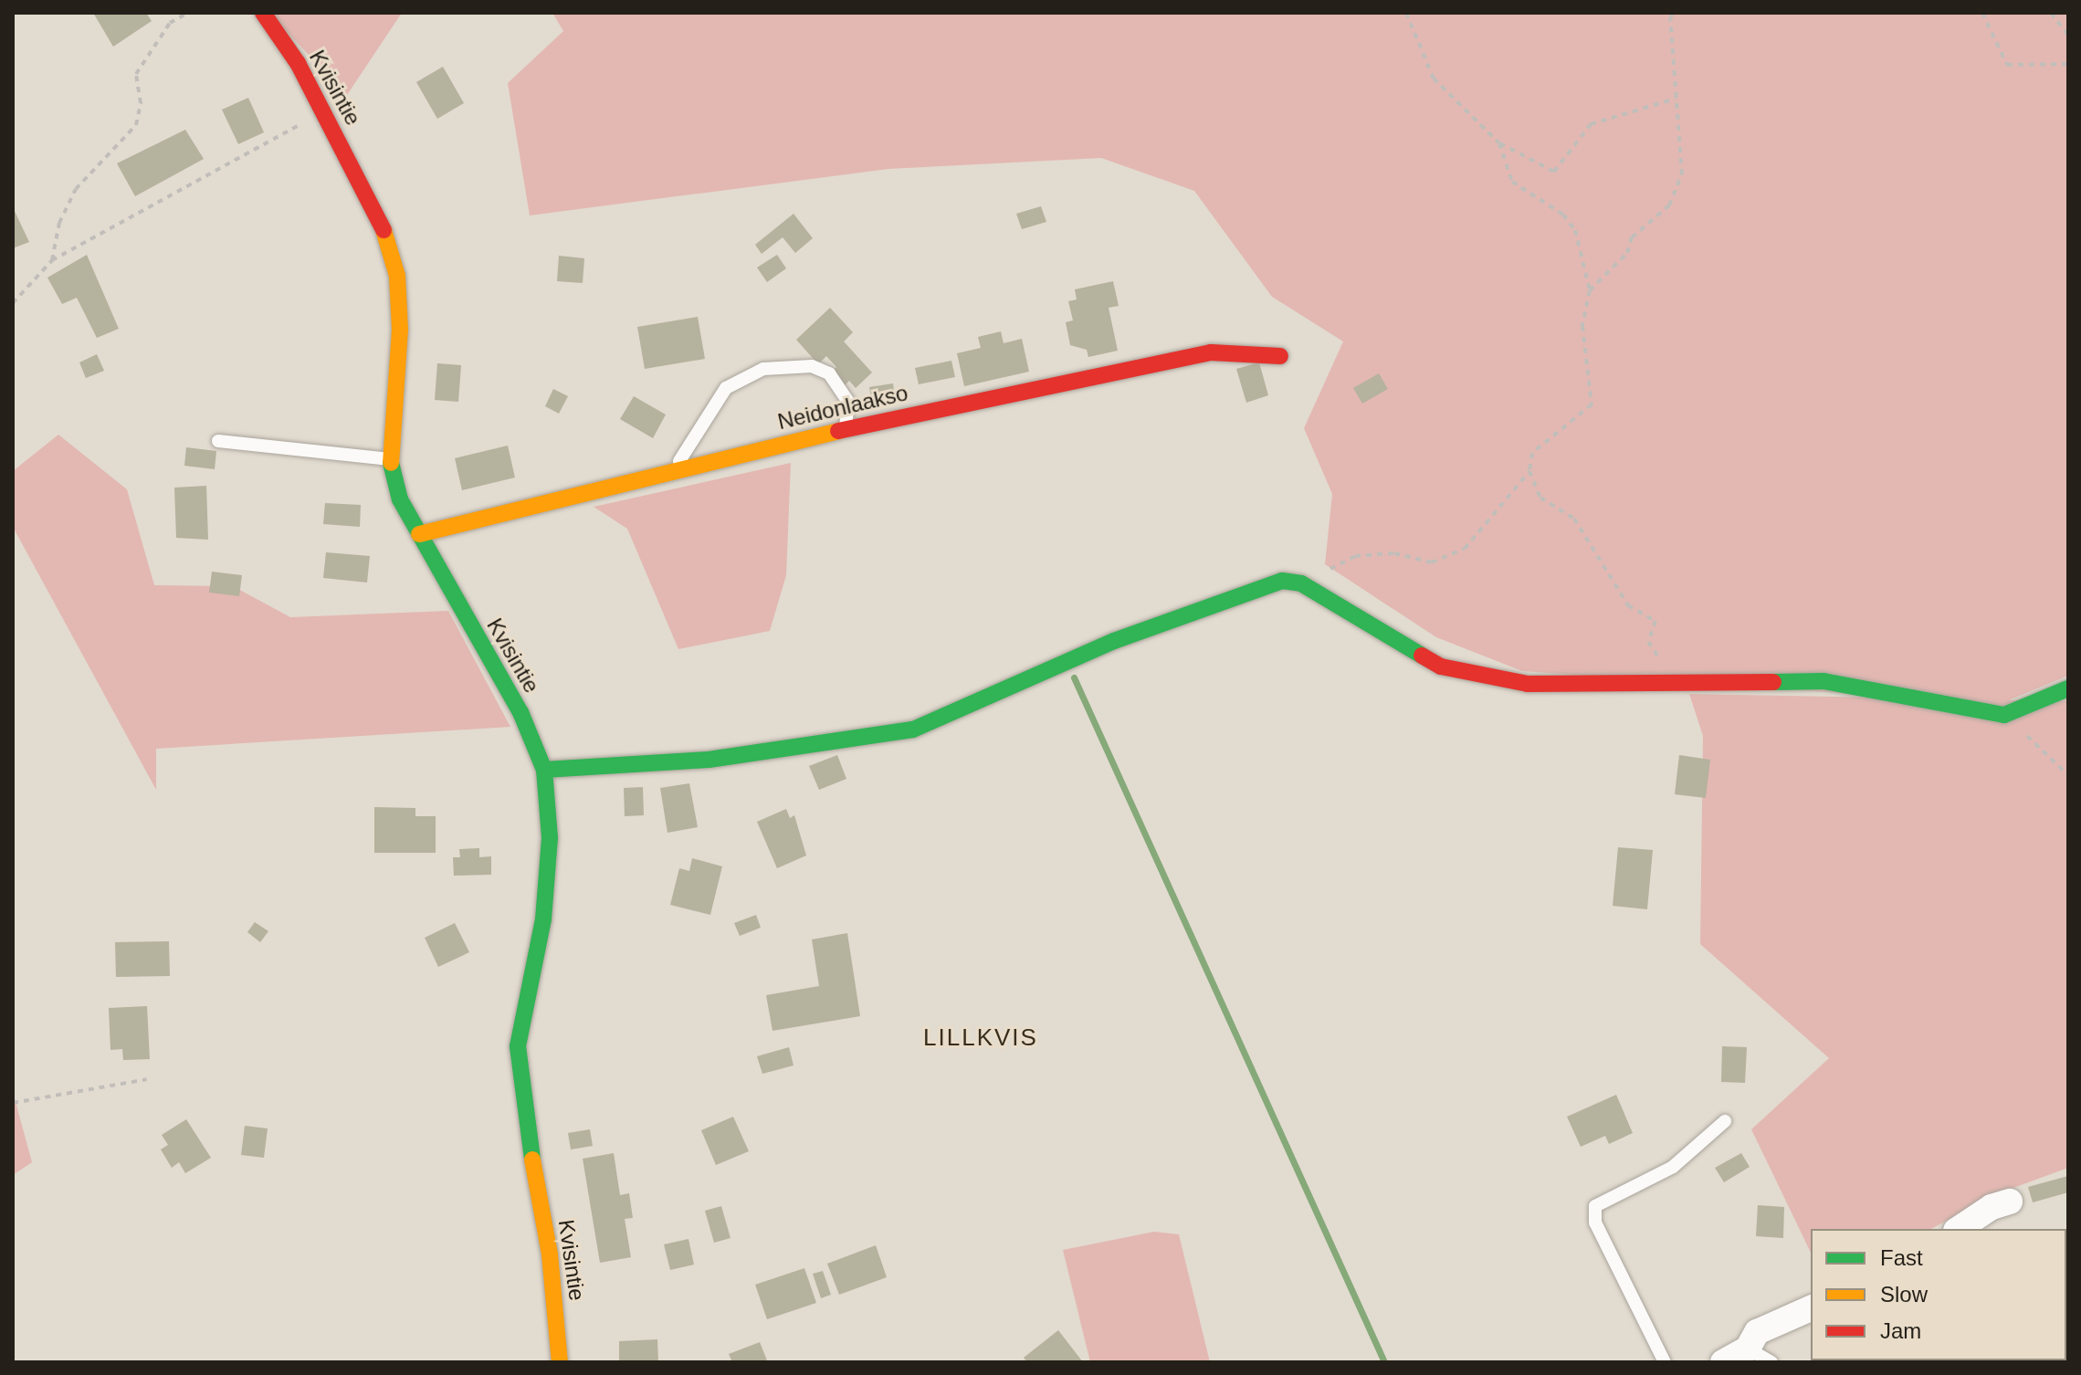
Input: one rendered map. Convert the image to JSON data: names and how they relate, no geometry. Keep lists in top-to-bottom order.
{
  "streets": {
    "street": ["Kvisintie", "Neidonlaakso"]
  },
  "crossings": [
    ["Kvisintie", "Neidonlaakso"]
  ],
  "districts": ["LILLKVIS"],
  "legend": ["Fast", "Slow", "Jam"]
}
